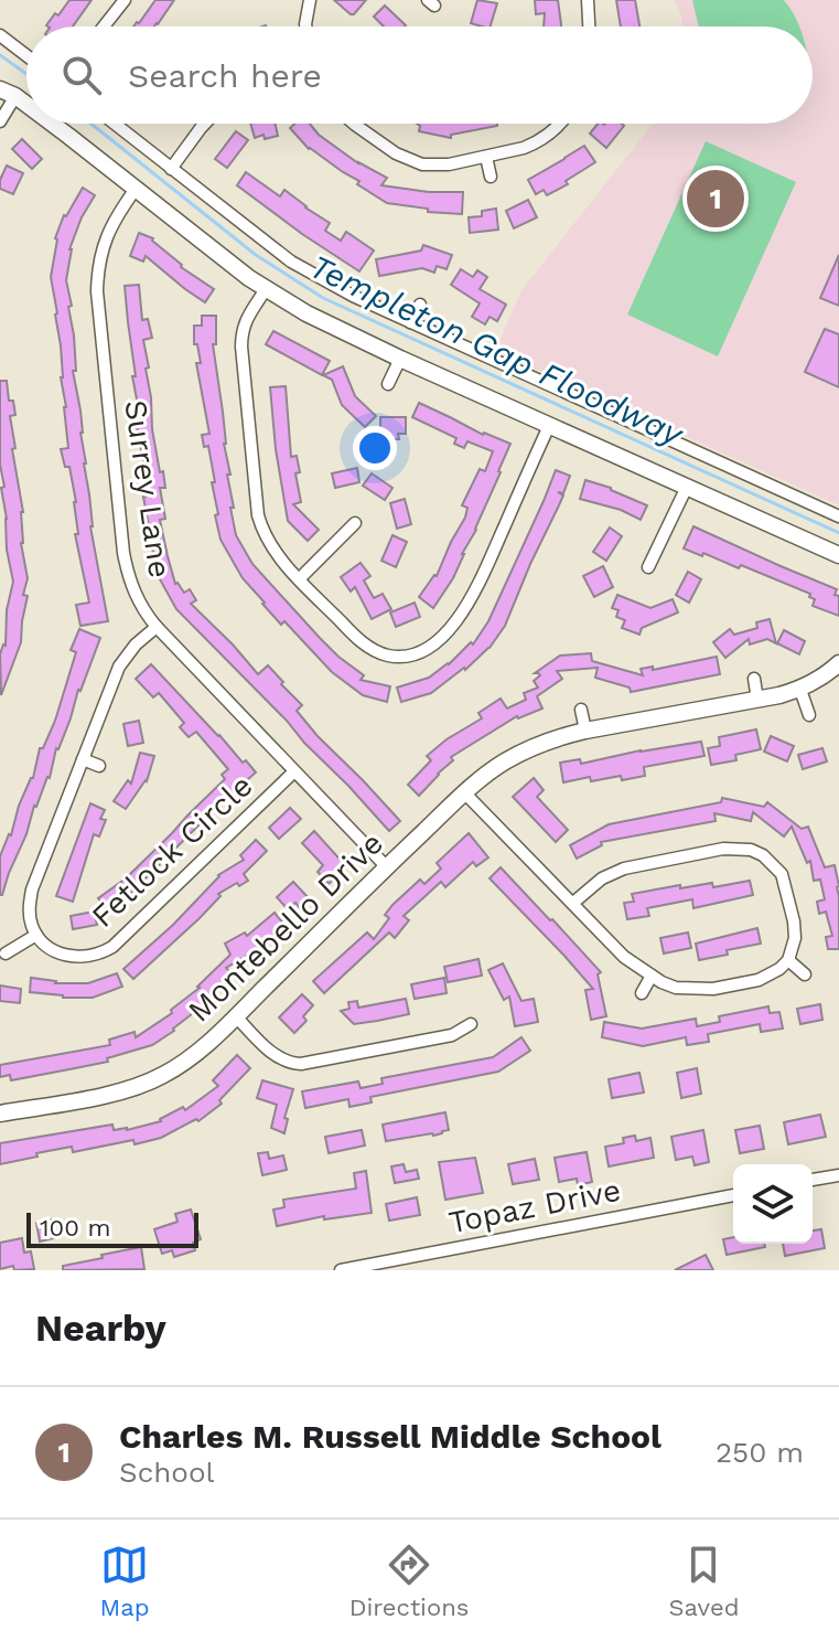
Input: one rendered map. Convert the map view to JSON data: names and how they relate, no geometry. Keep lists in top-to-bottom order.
{
  "streets": {
    "street": [
      "Surrey Lane",
      "Fetlock Circle",
      "Montebello Drive",
      "Topaz Drive"
    ]
  },
  "crossings": [
    ["Surrey Lane", "Fetlock Circle"],
    ["Surrey Lane", "Montebello Drive"]
  ],
  "water": ["Templeton Gap Floodway"],
  "scale_bar": "100 m",
  "page": {
    "search": "Search here",
    "pins": "1",
    "scale": "100 m",
    "heading": "Nearby",
    "list": [
      {
        "mark": "1",
        "name": "Charles M. Russell Middle School",
        "note": "School",
        "value": "250 m"
      }
    ],
    "nav": ["Map", "Directions", "Saved"]
  }
}
